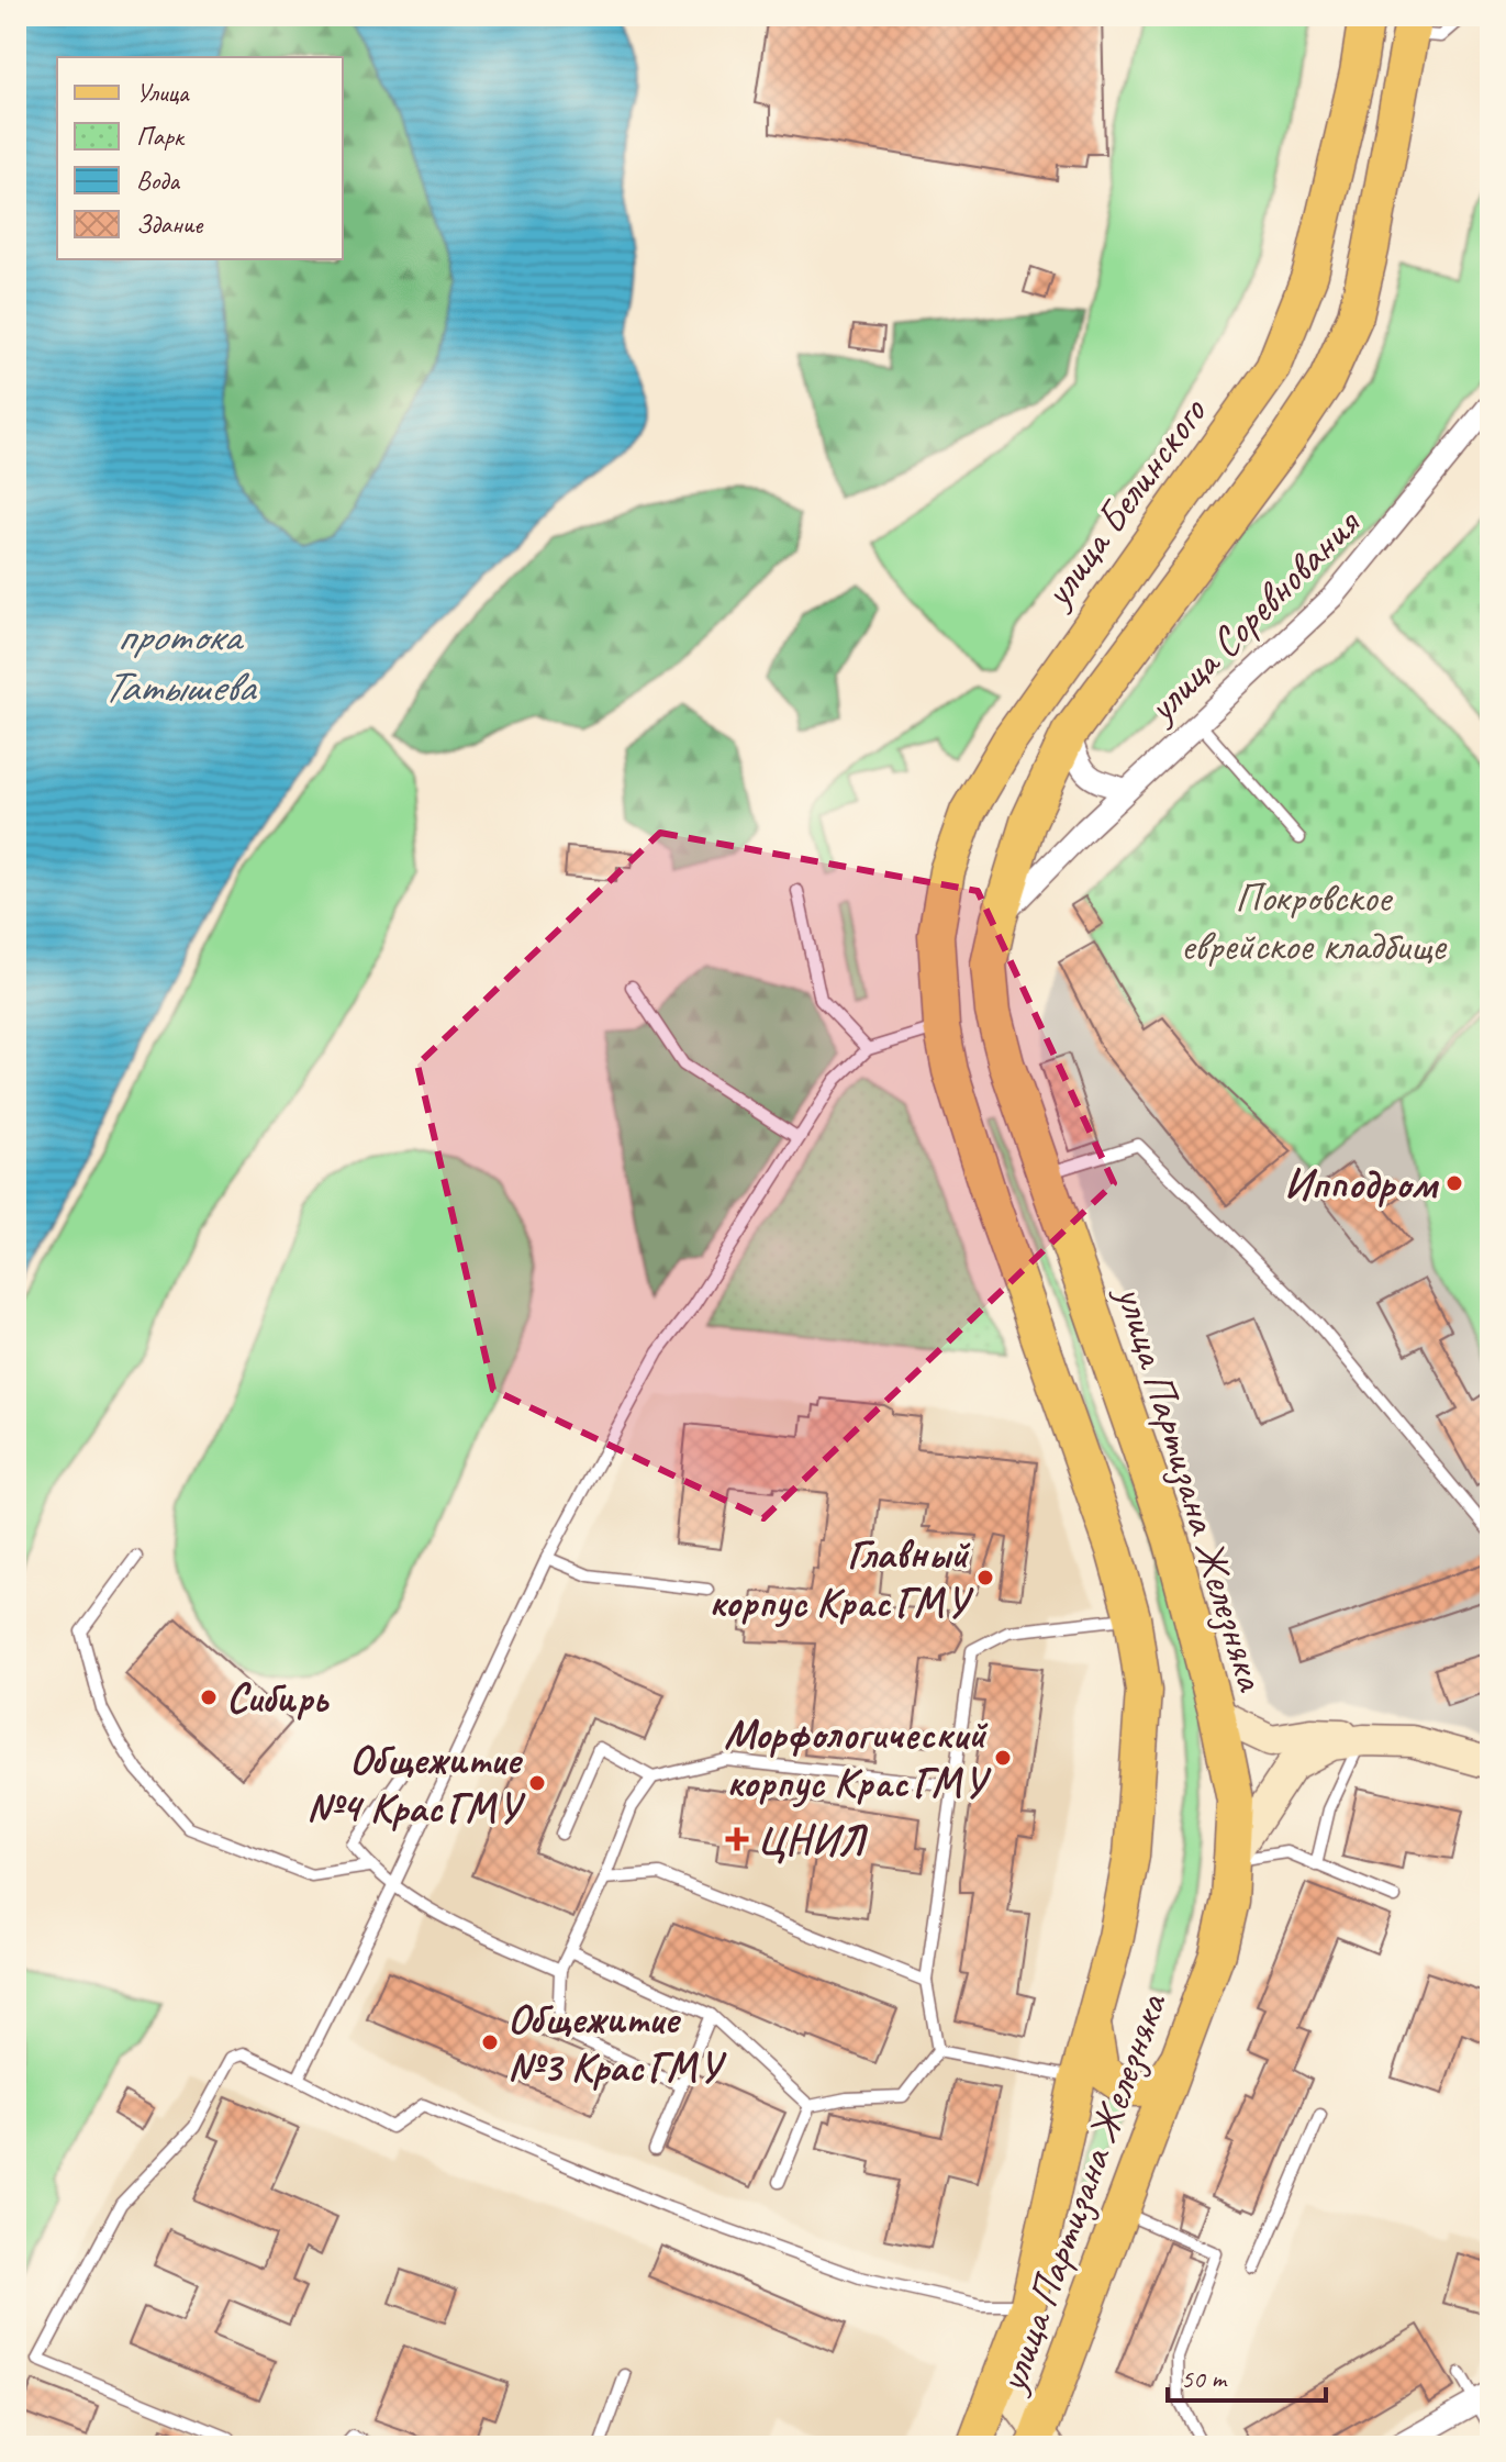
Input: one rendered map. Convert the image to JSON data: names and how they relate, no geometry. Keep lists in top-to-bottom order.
{
  "streets": {
    "main road": ["улица Белинского", "улица Партизана Железняка"],
    "street": ["улица Соревнования"]
  },
  "crossings": [
    ["улица Белинского", "улица Партизана Железняка"],
    ["улица Соревнования", "улица Партизана Железняка"]
  ],
  "water": ["протока Татышева"],
  "parks": ["Покровское еврейское кладбище"],
  "places": {
    "other": [
      "Ипподром",
      "Главный корпус КрасГМУ",
      "Сибирь",
      "Морфологический корпус КрасГМУ",
      "Общежитие №4 КрасГМУ",
      "Общежитие №3 КрасГМУ"
    ],
    "health": ["ЦНИЛ"]
  },
  "legend": [
    "Улица",
    "Парк",
    "Вода",
    "Здание"
  ],
  "scale_bar": "50 m"
}
